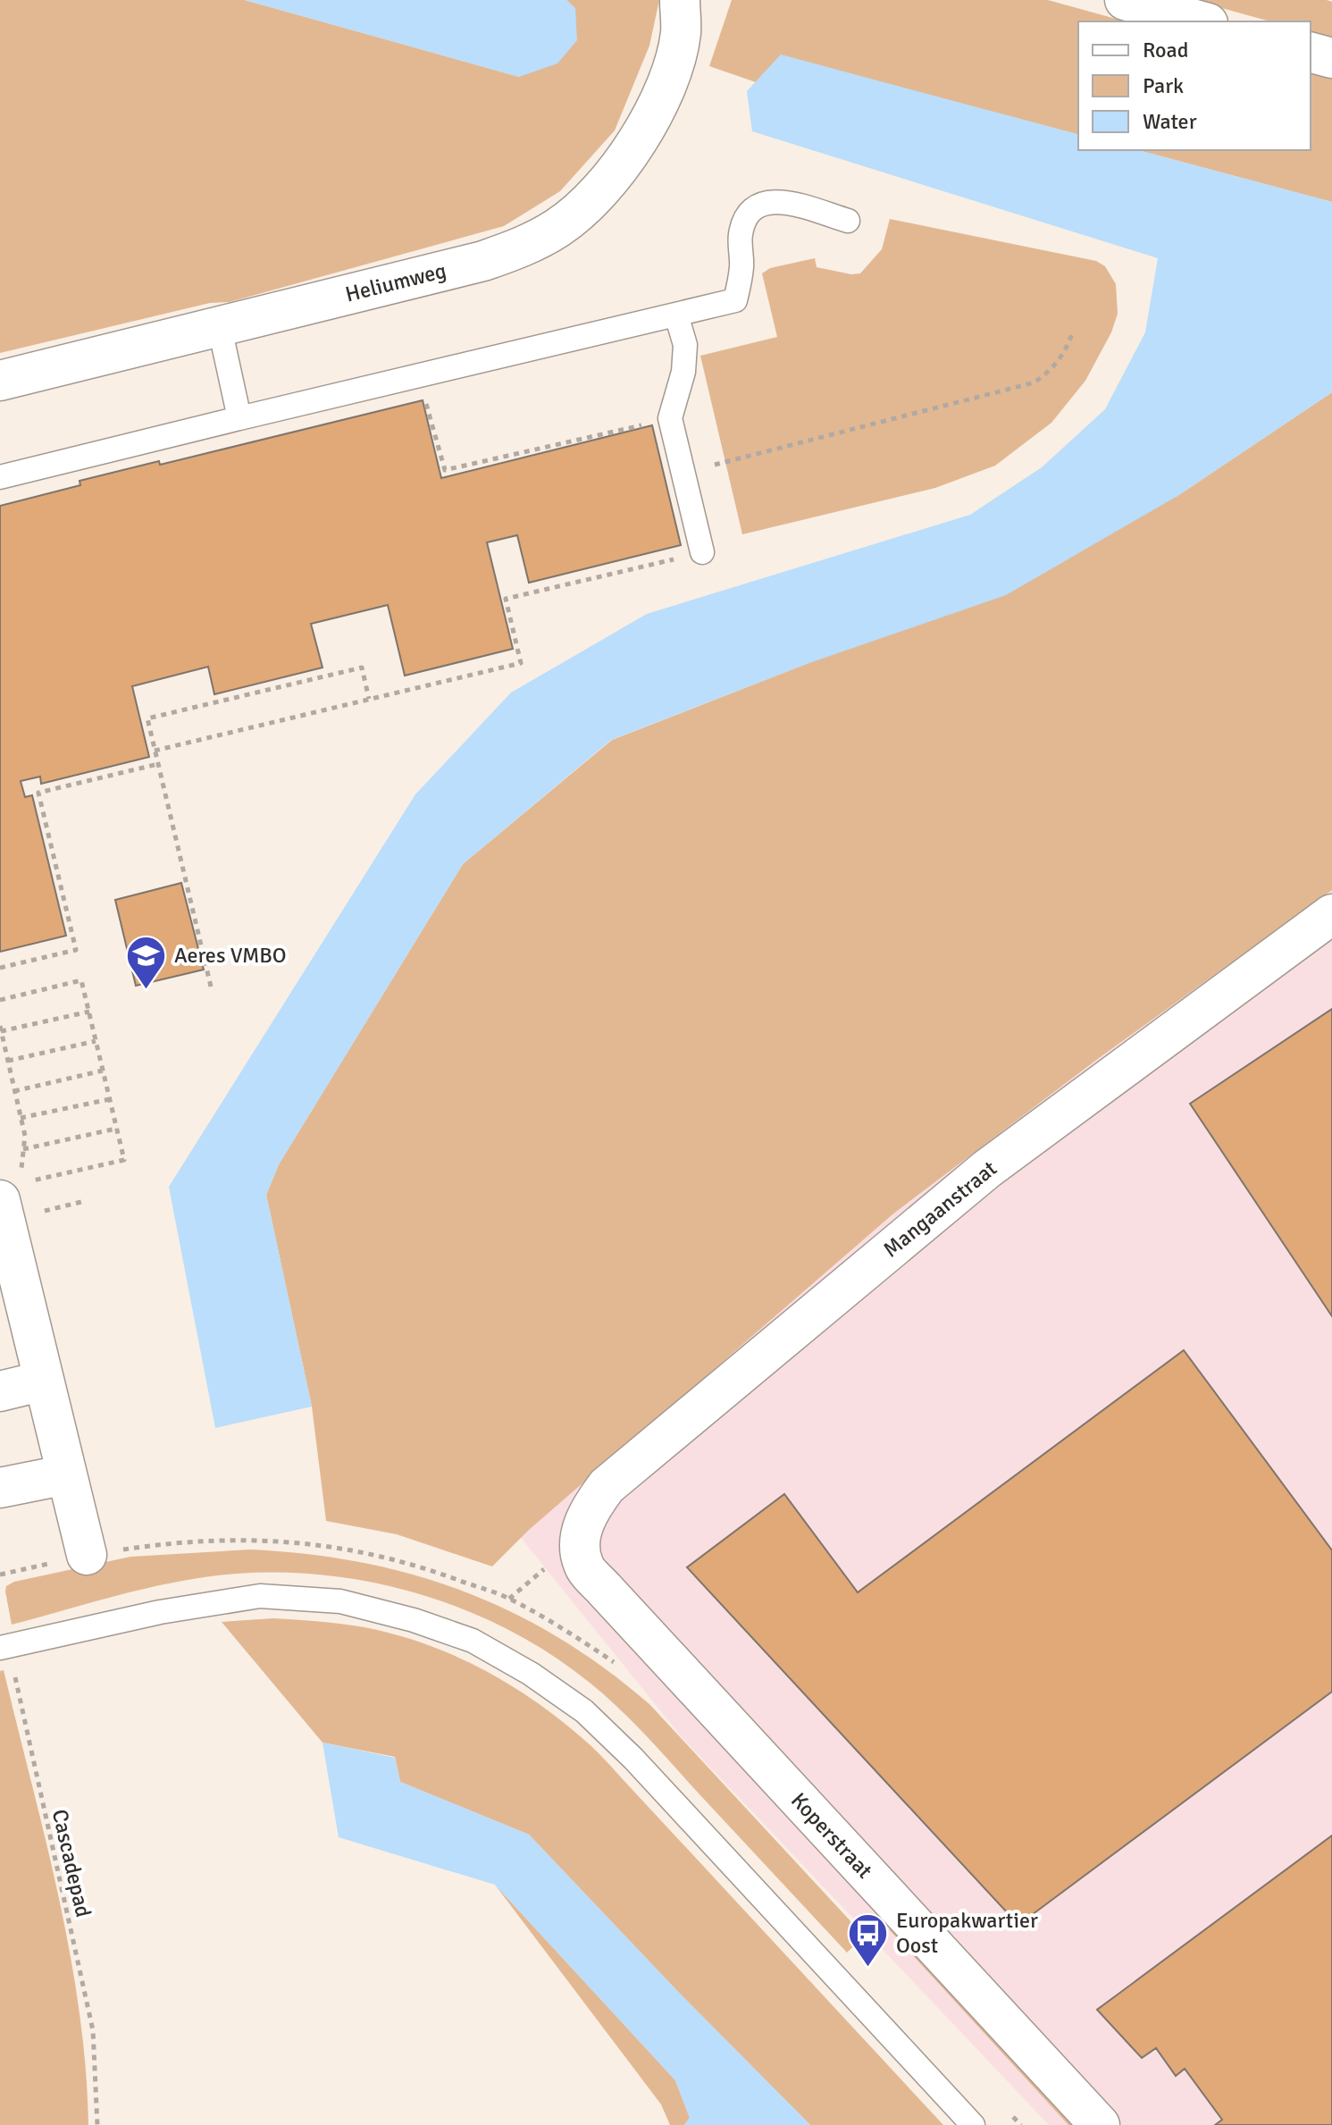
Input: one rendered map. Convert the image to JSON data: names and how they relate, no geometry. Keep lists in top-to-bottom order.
{
  "streets": {
    "street": ["Heliumweg", "Mangaanstraat", "Koperstraat"],
    "path": ["Cascadepad"]
  },
  "crossings": [
    ["Mangaanstraat", "Koperstraat"]
  ],
  "places": {
    "school or university": ["Aeres VMBO"],
    "bus stop": ["Europakwartier Oost"]
  },
  "legend": ["Road", "Park", "Water"]
}
